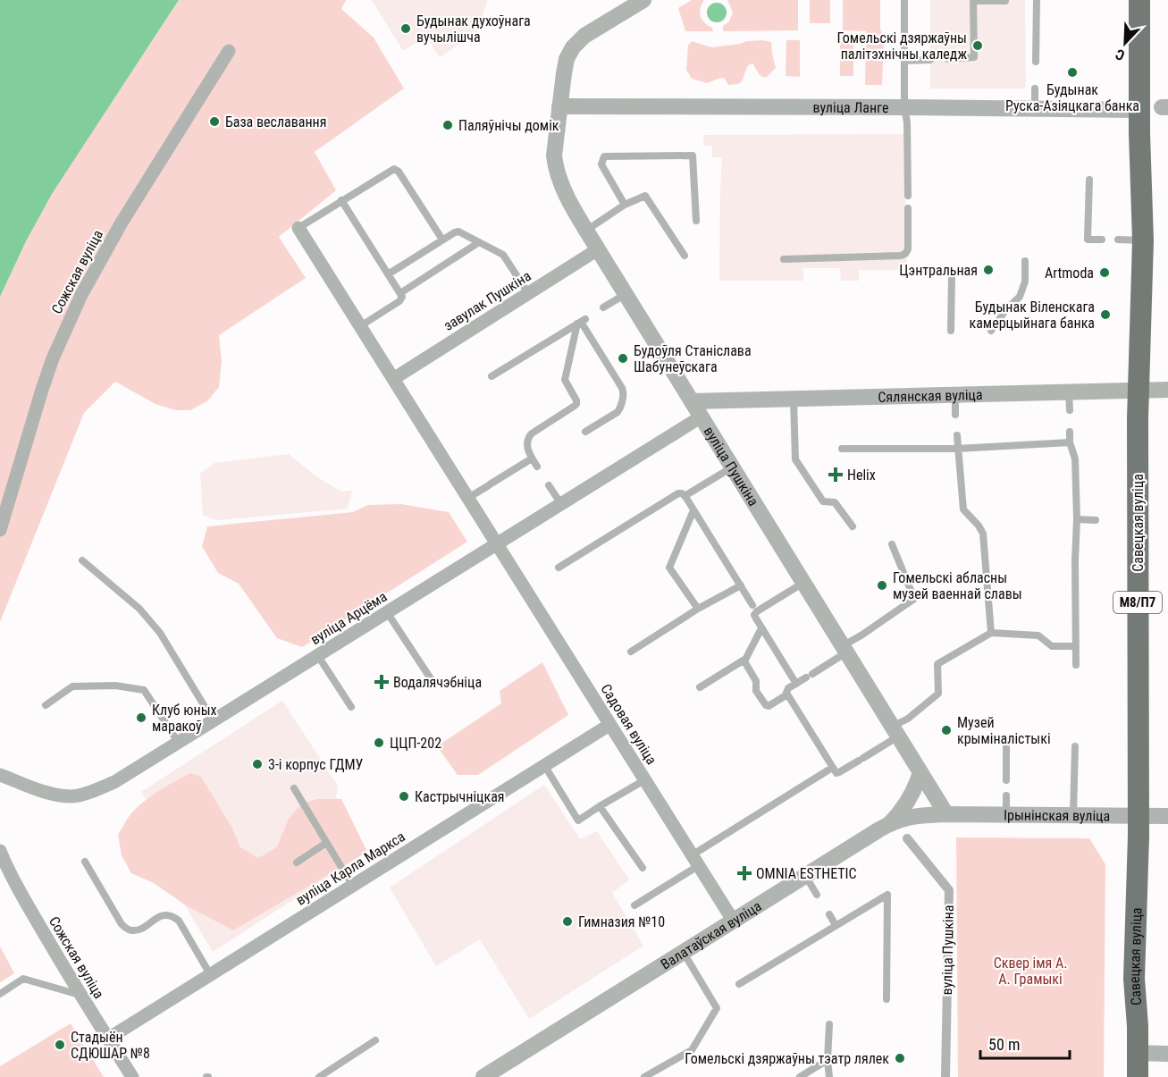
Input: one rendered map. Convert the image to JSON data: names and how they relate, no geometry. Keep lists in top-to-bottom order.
{
  "streets": {
    "main road": ["Савецкая вуліца", "М8/П7"],
    "street": [
      "вуліца Ланге",
      "Сожская вуліца",
      "завулак Пушкіна",
      "Сялянская вуліца",
      "вуліца Пушкіна",
      "вуліца Арцёма",
      "Садовая вуліца",
      "Ірынінская вуліца",
      "вуліца Карла Маркса",
      "Валатаўская вуліца"
    ]
  },
  "crossings": [
    ["вуліца Ланге", "вуліца Пушкіна"],
    ["вуліца Ланге", "Савецкая вуліца"],
    ["Сожская вуліца", "вуліца Карла Маркса"],
    ["завулак Пушкіна", "вуліца Пушкіна"],
    ["Сялянская вуліца", "вуліца Пушкіна"],
    ["Сялянская вуліца", "Савецкая вуліца"],
    ["вуліца Пушкіна", "вуліца Арцёма"],
    ["вуліца Пушкіна", "Ірынінская вуліца"],
    ["вуліца Пушкіна", "Валатаўская вуліца"],
    ["Савецкая вуліца", "Ірынінская вуліца"],
    ["вуліца Арцёма", "Садовая вуліца"],
    ["Садовая вуліца", "вуліца Карла Маркса"],
    ["Садовая вуліца", "Валатаўская вуліца"],
    ["Ірынінская вуліца", "Валатаўская вуліца"]
  ],
  "parks": ["Сквер імя А. А. Грамыкі"],
  "places": {
    "other": [
      "Будынак духоўнага вучылішча",
      "Гомельскі дзяржаўны палітэхнічны каледж",
      "Будынак Руска-Азіяцкага банка",
      "База веславання",
      "Паляўнічы домік",
      "Цэнтральная",
      "Artmoda",
      "Будынак Віленскага камерцыйнага банка",
      "Будоўля Станіслава Шабунеўскага",
      "Гомельскі абласны музей ваеннай славы",
      "Клуб юных маракоў",
      "Музей крыміналістыкі",
      "ЦЦП-202",
      "3-і корпус ГДМУ",
      "Кастрычніцкая",
      "Гимназия №10",
      "Стадыён СДЮШАР №8",
      "Гомельскі дзяржаўны тэатр лялек"
    ],
    "health": ["Helix", "Водалячэбніца", "OMNIA ESTHETIC"]
  },
  "scale_bar": "50 m",
  "north": "bottom left"
}
